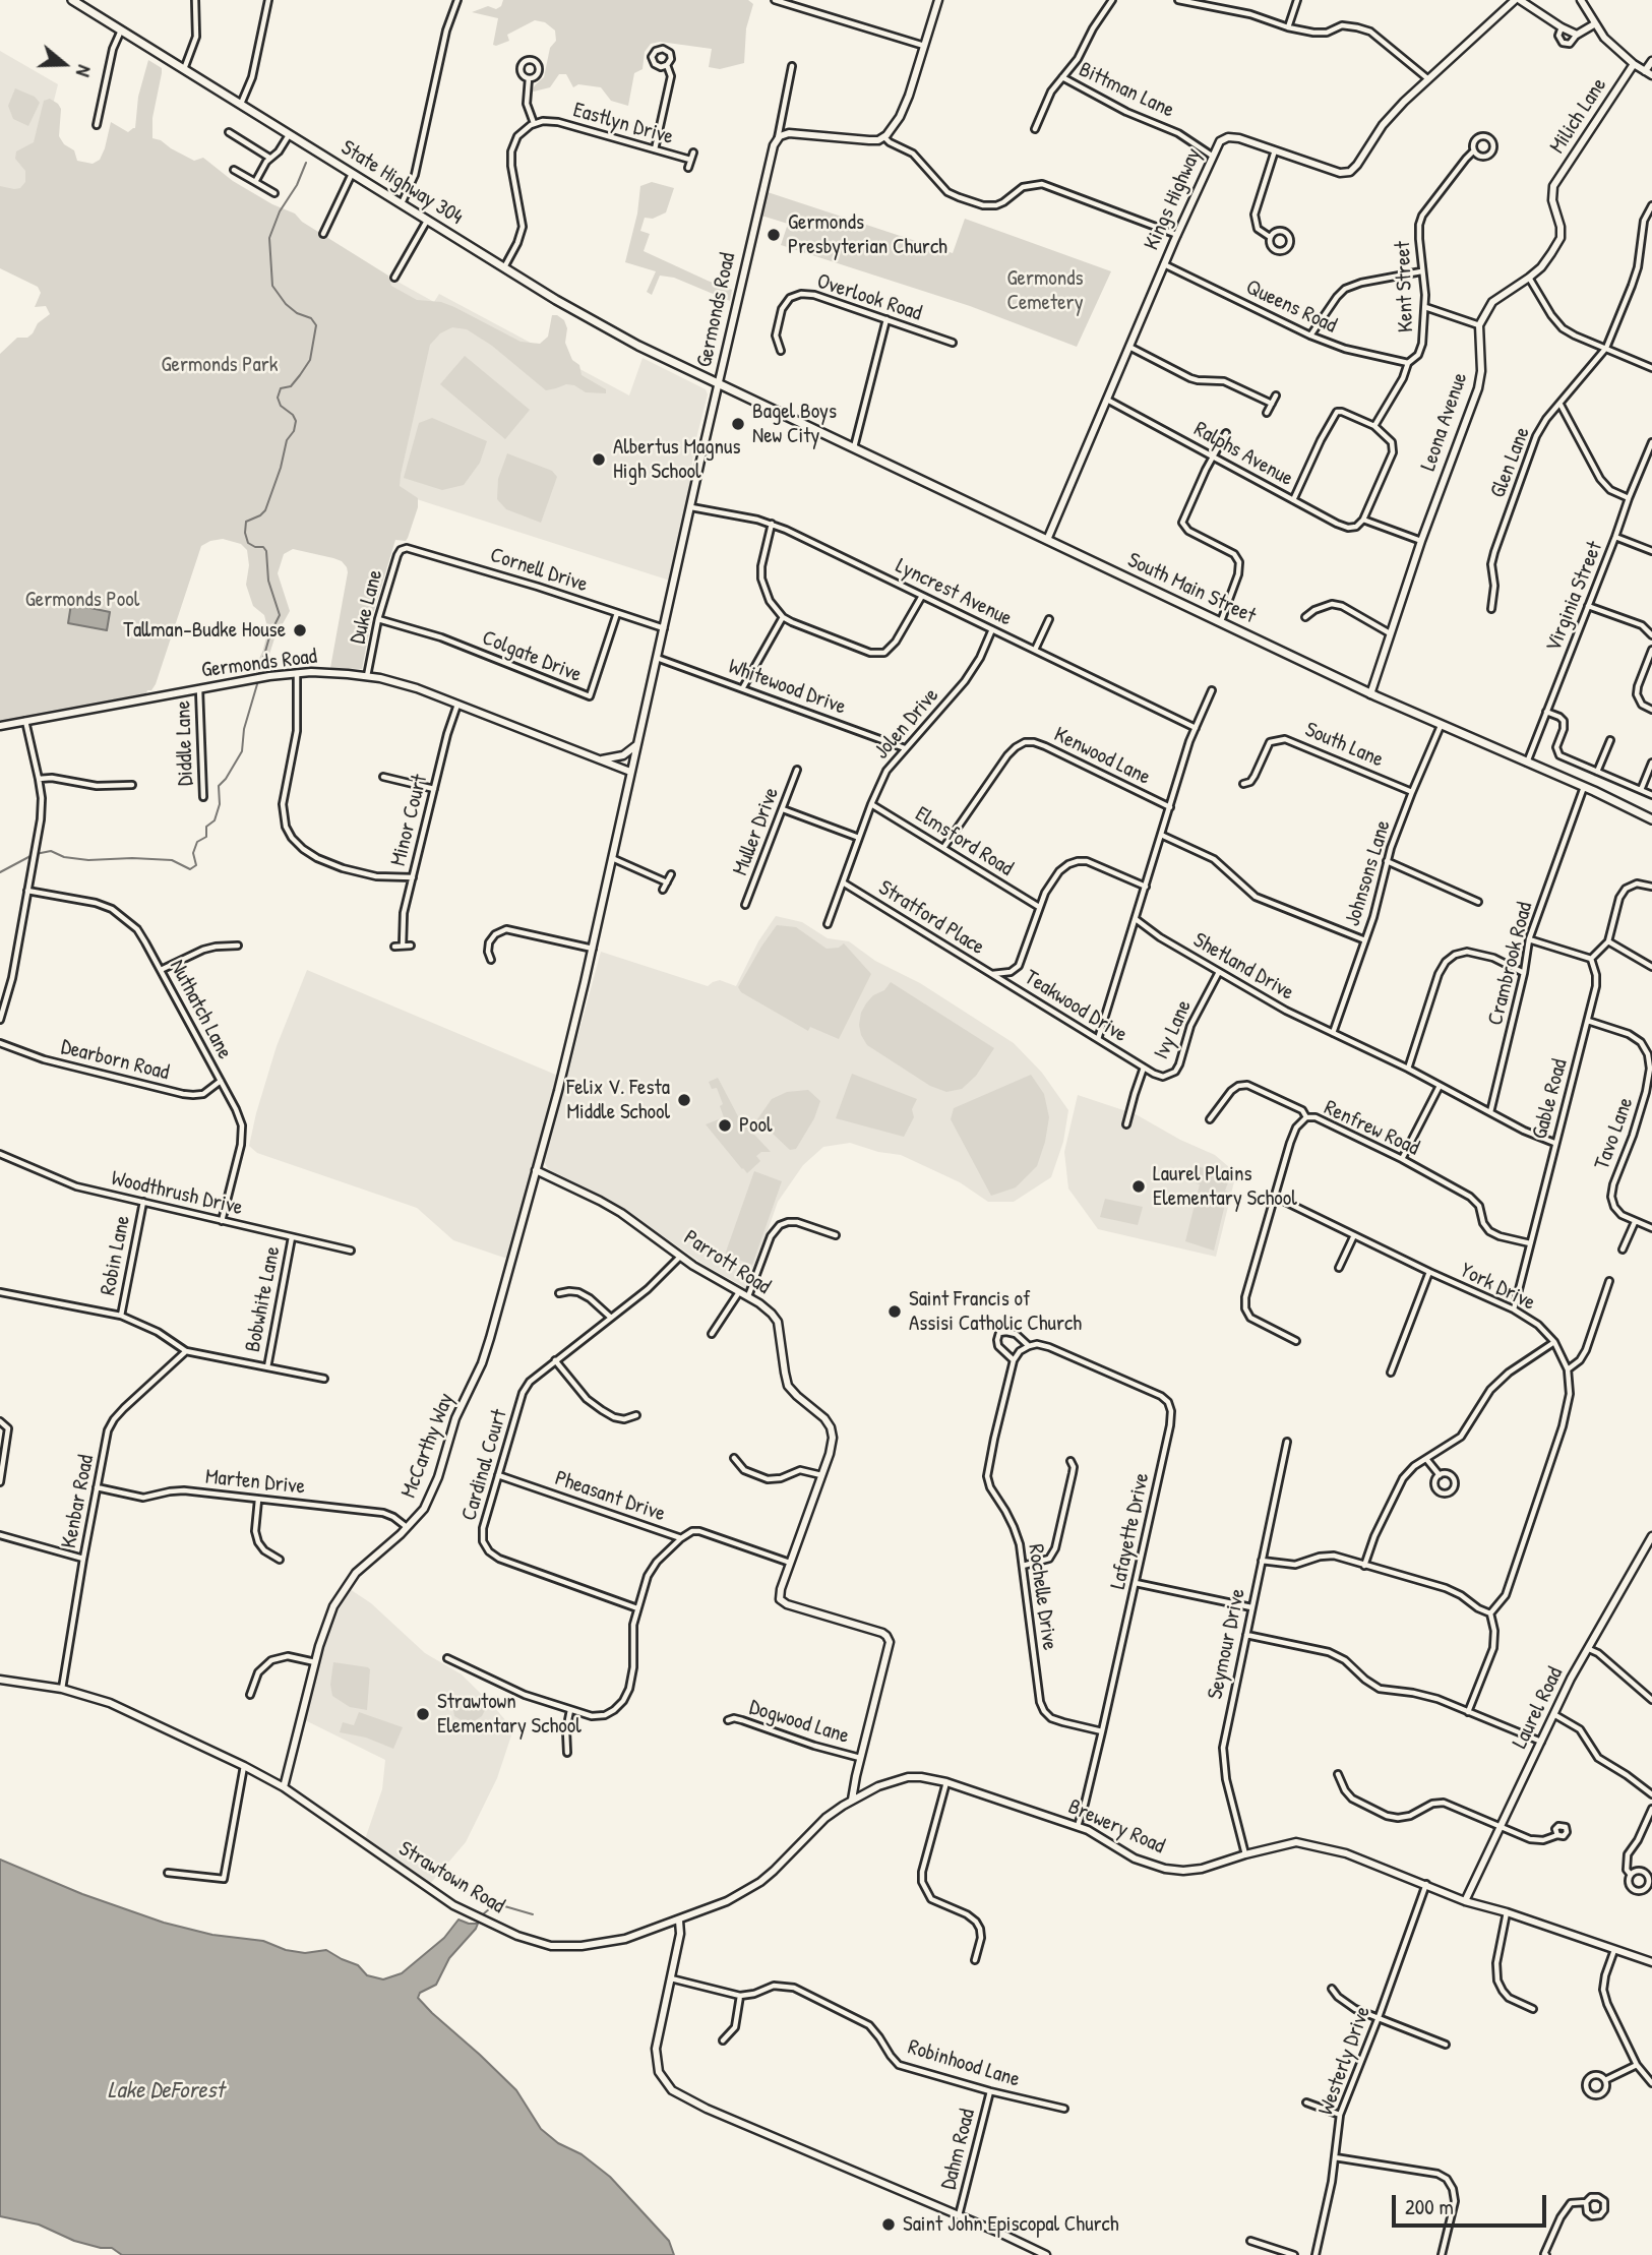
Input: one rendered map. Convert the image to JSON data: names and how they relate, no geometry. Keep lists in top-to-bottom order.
{
  "streets": {
    "main road": ["State Highway 304", "South Main Street"],
    "street": [
      "Bittman Lane",
      "Milich Lane",
      "Eastlyn Drive",
      "Kings Highway",
      "Kent Street",
      "Overlook Road",
      "Queens Road",
      "Germonds Road",
      "Leona Avenue",
      "Ralphs Avenue",
      "Glen Lane",
      "Cornell Drive",
      "Lyncrest Avenue",
      "Virginia Street",
      "Duke Lane",
      "Colgate Drive",
      "Whitewood Drive",
      "Jolen Drive",
      "Diddle Lane",
      "South Lane",
      "Kenwood Lane",
      "Minor Court",
      "Muller Drive",
      "Elmsford Road",
      "Johnsons Lane",
      "Stratford Place",
      "Crambrook Road",
      "Shetland Drive",
      "Teakwood Drive",
      "Nuthatch Lane",
      "Ivy Lane",
      "Dearborn Road",
      "Gable Road",
      "Renfrew Road",
      "Tavo Lane",
      "Woodthrush Drive",
      "Robin Lane",
      "Parrott Road",
      "York Drive",
      "Bobwhite Lane",
      "McCarthy Way",
      "Cardinal Court",
      "Marten Drive",
      "Pheasant Drive",
      "Kenbar Road",
      "Lafayette Drive",
      "Rochelle Drive",
      "Seymour Drive",
      "Laurel Road",
      "Dogwood Lane",
      "Brewery Road",
      "Strawtown Road",
      "Westerly Drive",
      "Robinhood Lane",
      "Dahm Road"
    ]
  },
  "crossings": [
    ["Bittman Lane", "Kings Highway"],
    ["State Highway 304", "Germonds Road"],
    ["State Highway 304", "South Main Street"],
    ["Kings Highway", "Queens Road"],
    ["Kings Highway", "Ralphs Avenue"],
    ["Kings Highway", "South Main Street"],
    ["Kent Street", "Queens Road"],
    ["Germonds Road", "Cornell Drive"],
    ["Germonds Road", "South Main Street"],
    ["Germonds Road", "Lyncrest Avenue"],
    ["Germonds Road", "Duke Lane"],
    ["Germonds Road", "Whitewood Drive"],
    ["Germonds Road", "Diddle Lane"],
    ["Germonds Road", "Minor Court"],
    ["Leona Avenue", "South Main Street"],
    ["Cornell Drive", "Duke Lane"],
    ["Cornell Drive", "Colgate Drive"],
    ["South Main Street", "Virginia Street"],
    ["South Main Street", "Johnsons Lane"],
    ["South Main Street", "Crambrook Road"],
    ["Lyncrest Avenue", "Jolen Drive"],
    ["Duke Lane", "Colgate Drive"],
    ["Whitewood Drive", "Jolen Drive"],
    ["Jolen Drive", "Elmsford Road"],
    ["Jolen Drive", "Stratford Place"],
    ["South Lane", "Johnsons Lane"],
    ["Kenwood Lane", "Elmsford Road"],
    ["Elmsford Road", "Stratford Place"],
    ["Johnsons Lane", "Shetland Drive"],
    ["Stratford Place", "Teakwood Drive"],
    ["Crambrook Road", "Shetland Drive"],
    ["Shetland Drive", "Ivy Lane"],
    ["Shetland Drive", "Gable Road"],
    ["Teakwood Drive", "Ivy Lane"],
    ["Nuthatch Lane", "Dearborn Road"],
    ["Nuthatch Lane", "Woodthrush Drive"],
    ["Gable Road", "Renfrew Road"],
    ["Gable Road", "Tavo Lane"],
    ["Gable Road", "York Drive"],
    ["Renfrew Road", "York Drive"],
    ["Woodthrush Drive", "Robin Lane"],
    ["Woodthrush Drive", "Bobwhite Lane"],
    ["Parrott Road", "McCarthy Way"],
    ["Parrott Road", "Cardinal Court"],
    ["Parrott Road", "Pheasant Drive"],
    ["Parrott Road", "Dogwood Lane"],
    ["Parrott Road", "Brewery Road"],
    ["McCarthy Way", "Marten Drive"],
    ["McCarthy Way", "Strawtown Road"],
    ["Cardinal Court", "Pheasant Drive"],
    ["Marten Drive", "Kenbar Road"],
    ["Kenbar Road", "Strawtown Road"],
    ["Lafayette Drive", "Rochelle Drive"],
    ["Lafayette Drive", "Brewery Road"],
    ["Seymour Drive", "Brewery Road"],
    ["Laurel Road", "Brewery Road"],
    ["Brewery Road", "Strawtown Road"],
    ["Brewery Road", "Westerly Drive"],
    ["Robinhood Lane", "Dahm Road"]
  ],
  "water": ["Lake DeForest"],
  "parks": ["Germonds Cemetery", "Germonds Park", "Germonds Pool"],
  "places": [
    "Germonds Presbyterian Church",
    "Bagel Boys New City",
    "Albertus Magnus High School",
    "Tallman-Budke House",
    "Felix V. Festa Middle School",
    "Pool",
    "Laurel Plains Elementary School",
    "Saint Francis of Assisi Catholic Church",
    "Strawtown Elementary School",
    "Saint John Episcopal Church"
  ],
  "scale_bar": "200 m",
  "north": "right"
}
